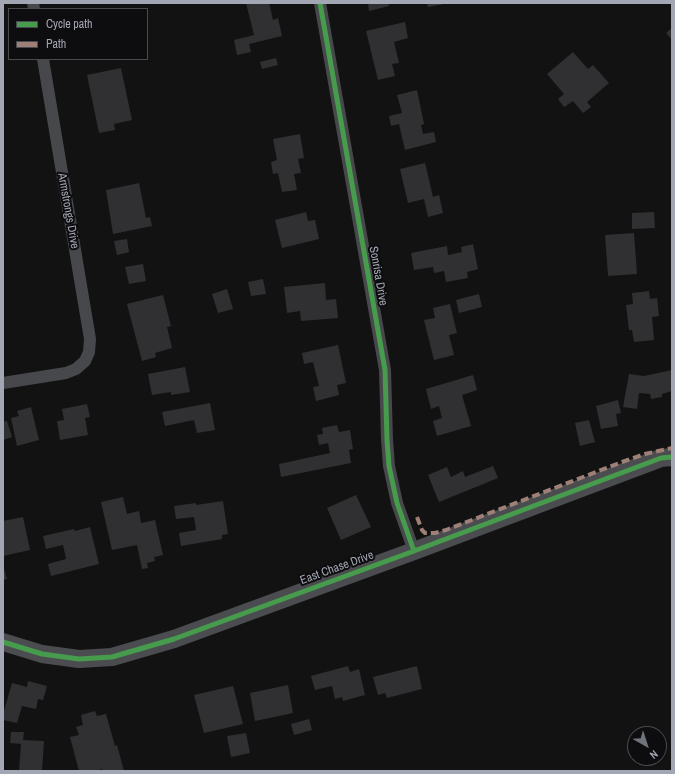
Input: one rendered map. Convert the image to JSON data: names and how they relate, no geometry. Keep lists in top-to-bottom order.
{
  "streets": {
    "street": ["Armstrongs Drive", "Sonrisa Drive", "East Chase Drive"]
  },
  "crossings": [
    ["Sonrisa Drive", "East Chase Drive"]
  ],
  "legend": ["Cycle path", "Path"],
  "north": "bottom right"
}
